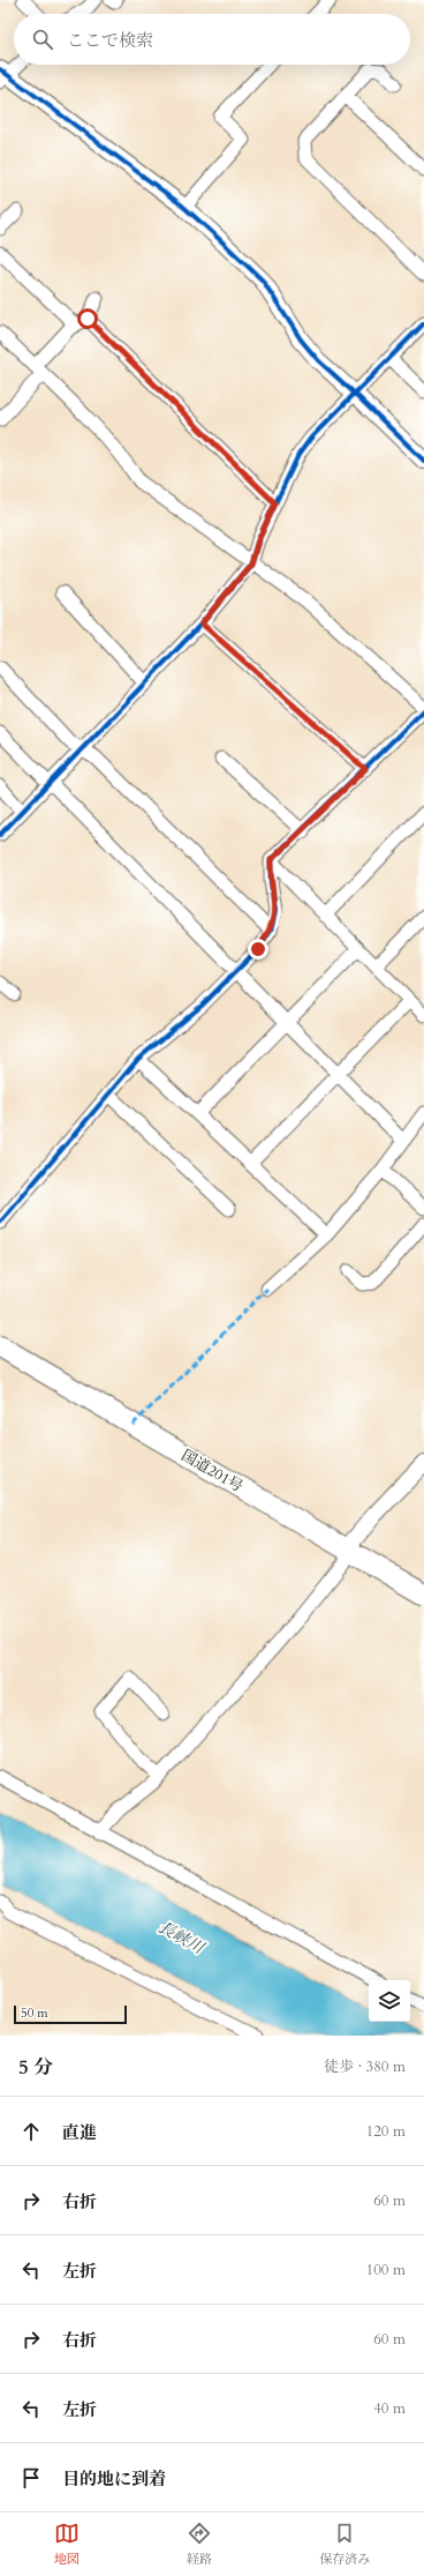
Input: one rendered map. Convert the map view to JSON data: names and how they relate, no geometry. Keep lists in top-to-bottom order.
{
  "streets": {
    "highway": ["国道201号"]
  },
  "water": ["長峡川"],
  "scale_bar": "50 m",
  "page": {
    "search": "ここで検索",
    "scale": "50 m",
    "heading": ["5 分", "徒歩 · 380 m"],
    "list": [
      ["直進", "120 m"],
      ["右折", "60 m"],
      ["左折", "100 m"],
      ["右折", "60 m"],
      ["左折", "40 m"],
      "目的地に到着"
    ],
    "nav": ["地図", "経路", "保存済み"]
  }
}
